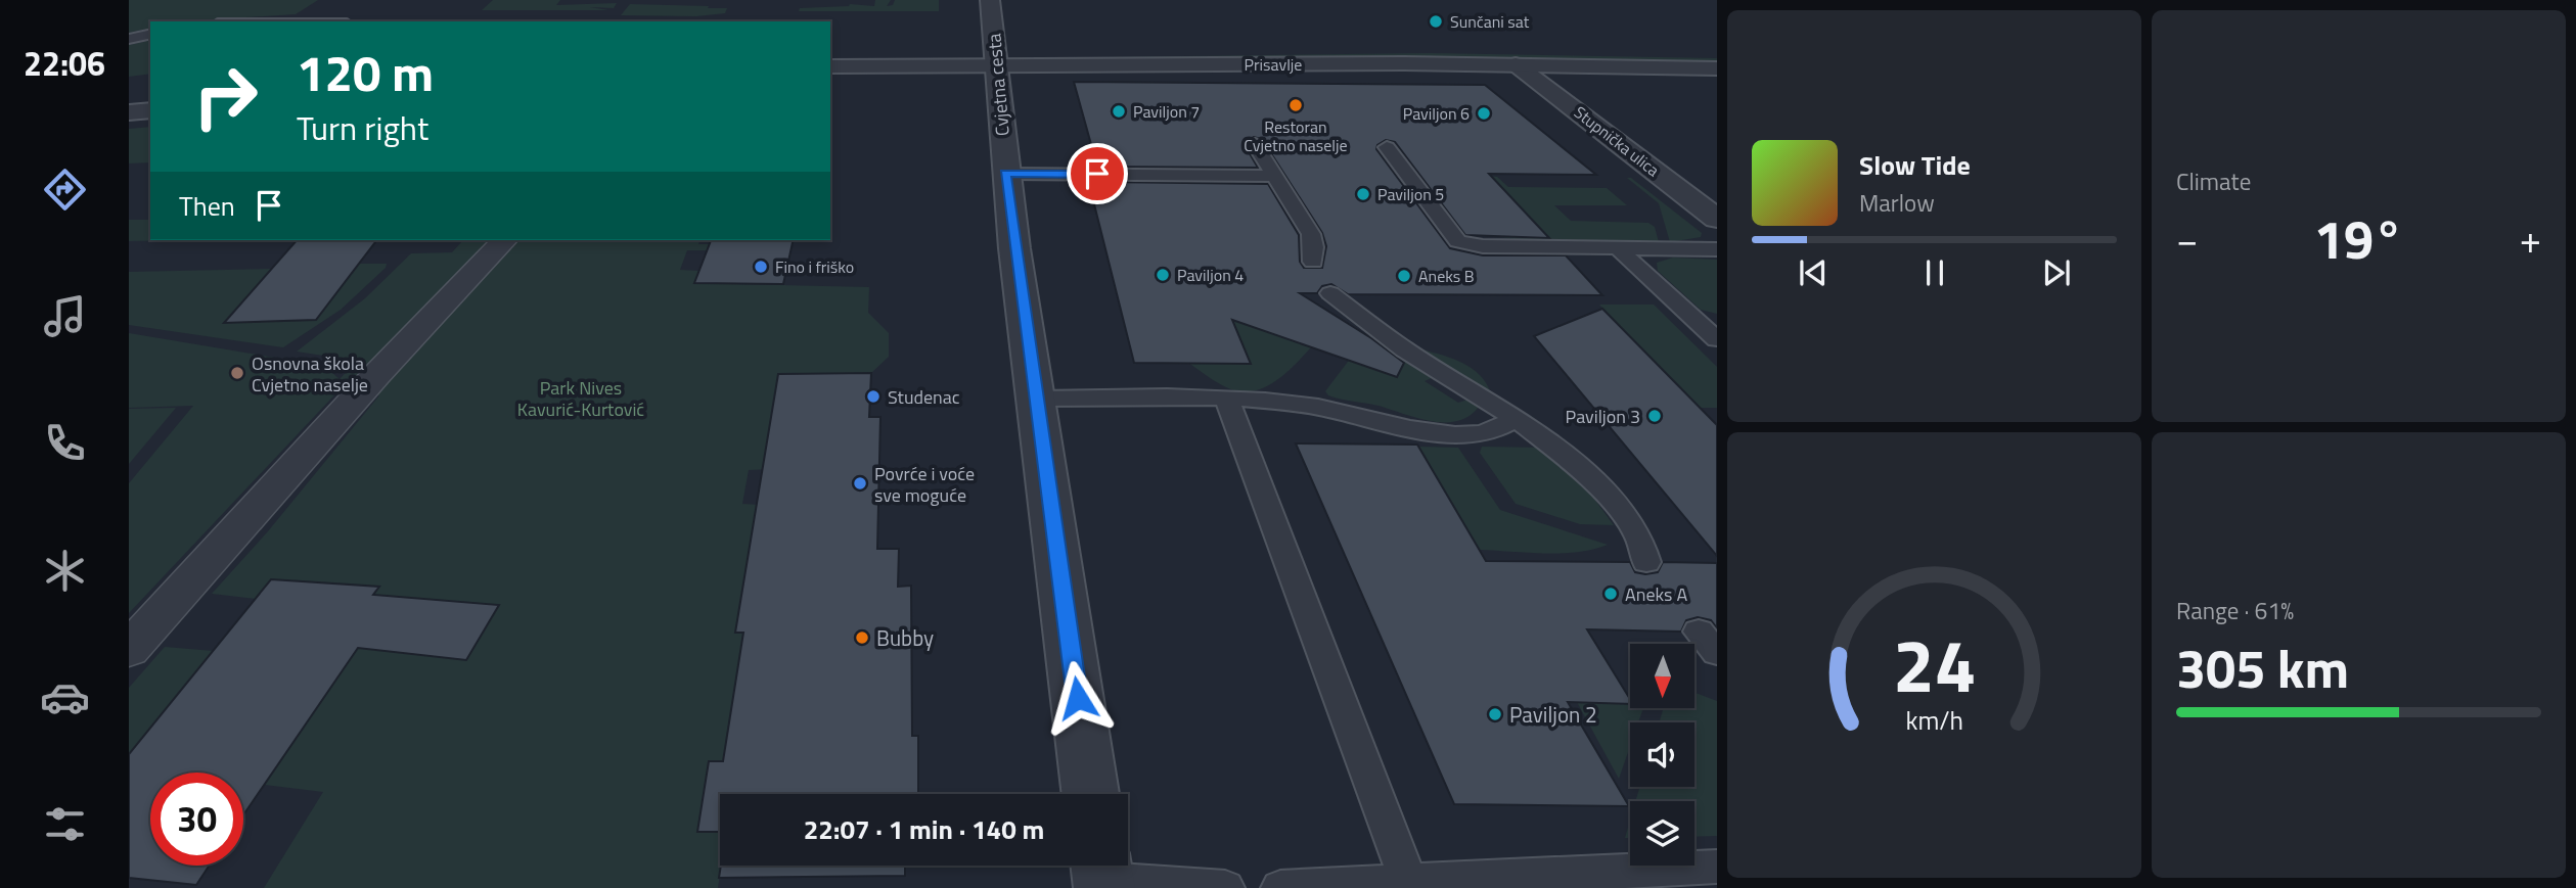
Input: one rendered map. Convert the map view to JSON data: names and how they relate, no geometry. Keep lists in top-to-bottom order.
{
  "streets": {
    "street": ["Prisavlje", "Cvjetna cesta", "Stupnička ulica"]
  },
  "crossings": [
    ["Prisavlje", "Cvjetna cesta"],
    ["Prisavlje", "Stupnička ulica"]
  ],
  "parks": ["Park Nives Kavurić-Kurtović"],
  "places": [
    "Sunčani sat",
    "Restoran Cvjetno naselje",
    "Paviljon 7",
    "Paviljon 6",
    "Paviljon 5",
    "Fino i friško",
    "Paviljon 4",
    "Aneks B",
    "Osnovna škola Cvjetno naselje",
    "Studenac",
    "Paviljon 3",
    "Povrće i voće sve moguće",
    "Aneks A",
    "Bubby",
    "Paviljon 2"
  ],
  "north": "bottom",
  "page": {
    "tabs": "22:06",
    "tile": [
      "Climate",
      ["Range · 61%", "305 km"]
    ],
    "turn": ["120 m", "Turn right"],
    "song": ["Slow Tide", "Marlow"],
    "then": "Then",
    "heat": ["−", "19°", "+"],
    "limit": "30",
    "trip": "22:07 · 1 min · 140 m",
    "gauge": ["24", "km/h"]
  }
}
